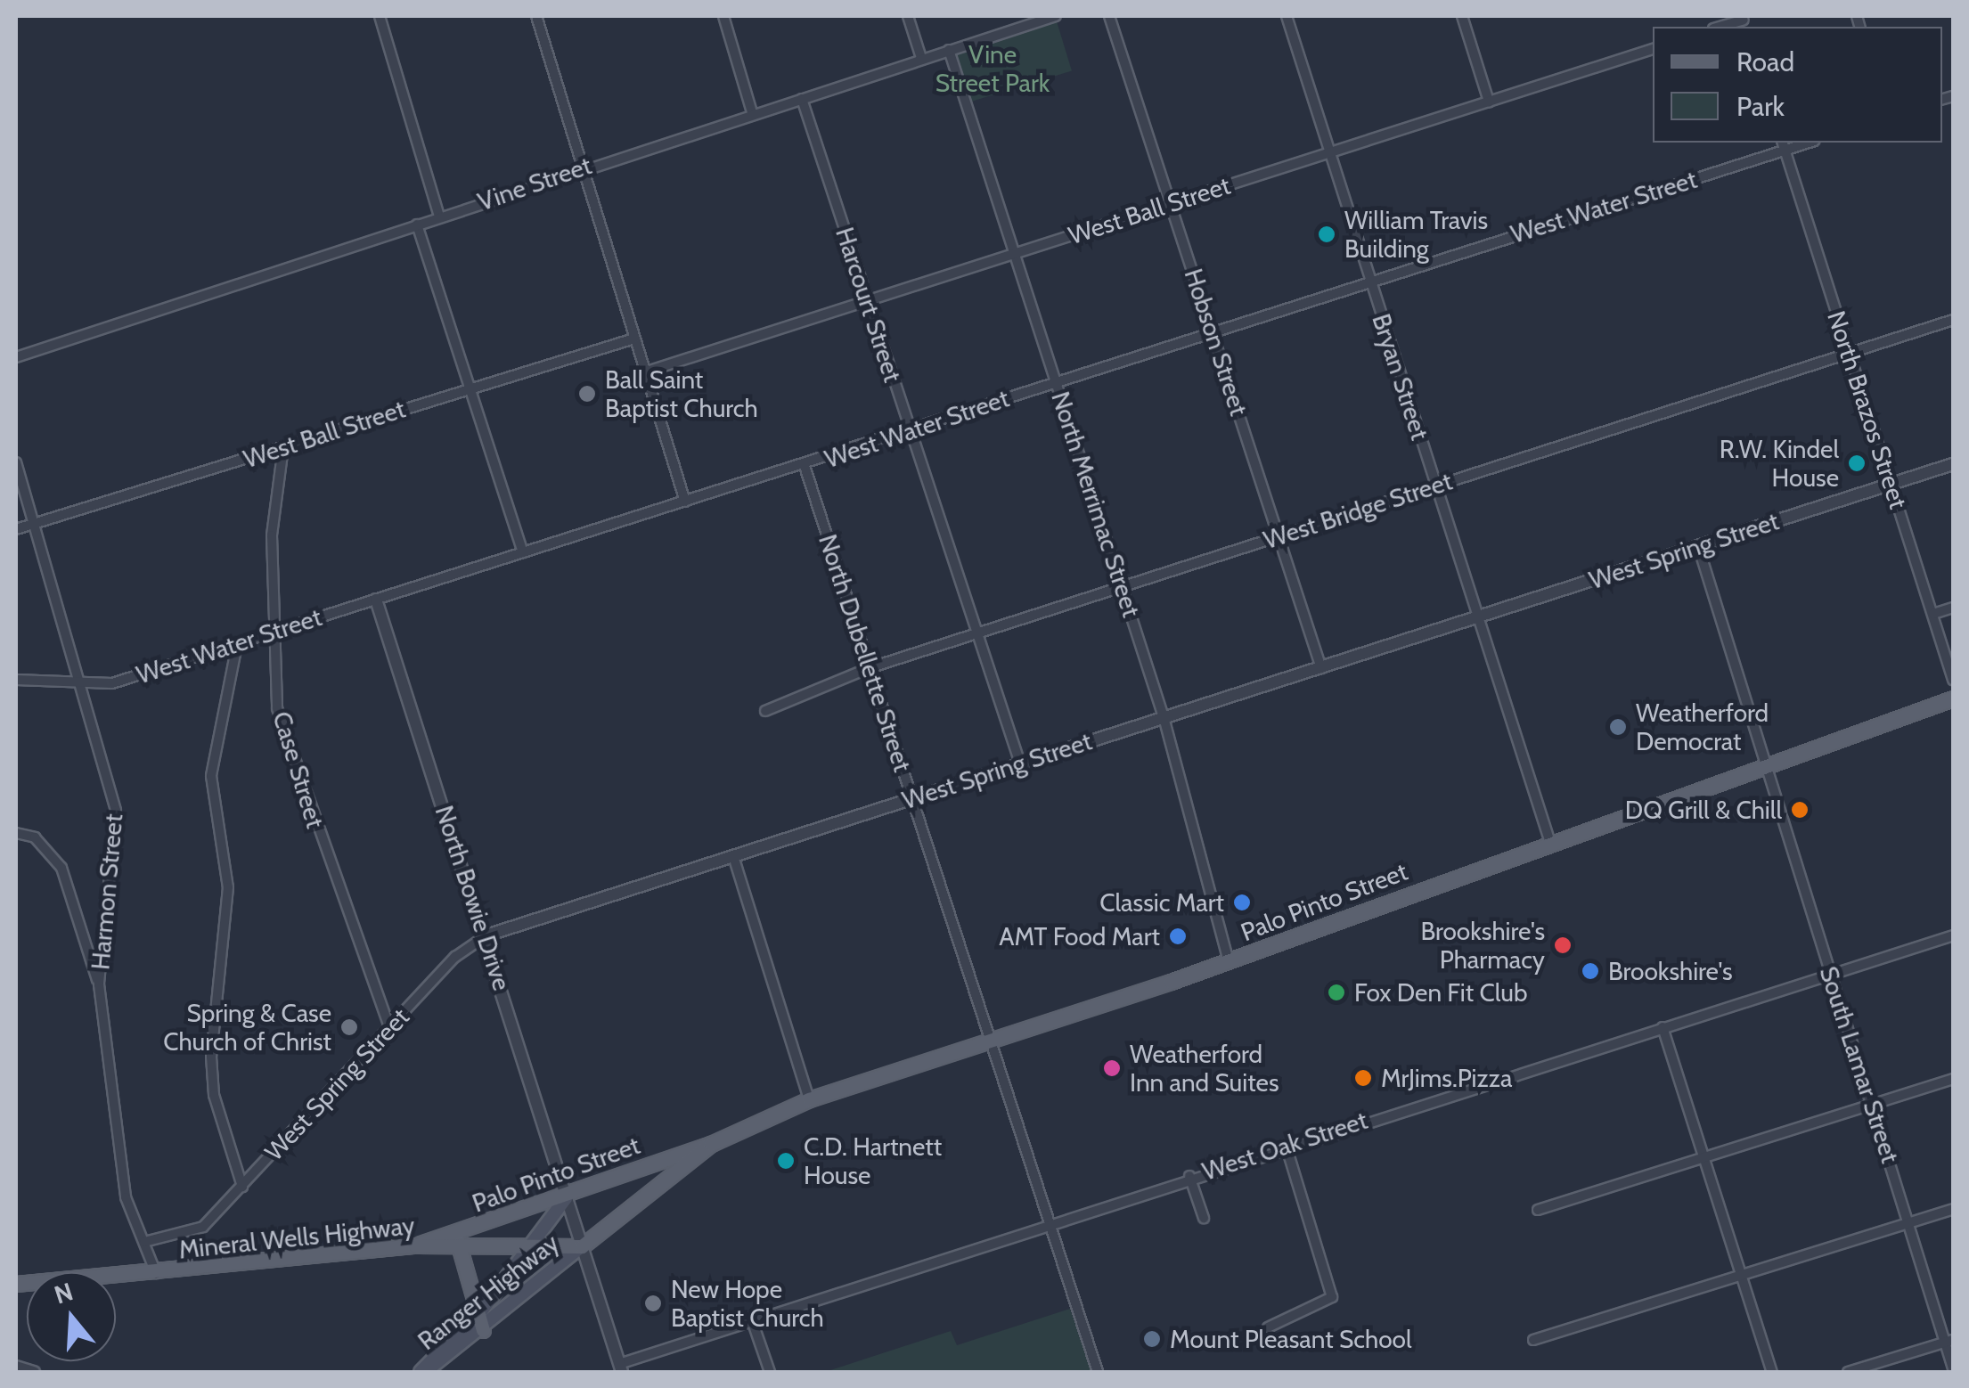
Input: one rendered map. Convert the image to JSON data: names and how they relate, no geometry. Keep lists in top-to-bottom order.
{
  "streets": {
    "main road": ["Palo Pinto Street", "Mineral Wells Highway", "Ranger Highway"],
    "street": [
      "Vine Street",
      "West Water Street",
      "West Ball Street",
      "Harcourt Street",
      "Hobson Street",
      "Bryan Street",
      "North Brazos Street",
      "North Merrimac Street",
      "West Bridge Street",
      "West Spring Street",
      "North Dubellette Street",
      "Case Street",
      "Harmon Street",
      "North Bowie Drive",
      "South Lamar Street",
      "West Oak Street"
    ]
  },
  "crossings": [
    ["Vine Street", "Harcourt Street"],
    ["Vine Street", "North Merrimac Street"],
    ["West Water Street", "Harcourt Street"],
    ["West Water Street", "Hobson Street"],
    ["West Water Street", "Bryan Street"],
    ["West Water Street", "North Brazos Street"],
    ["West Water Street", "North Merrimac Street"],
    ["West Water Street", "North Dubellette Street"],
    ["West Water Street", "Case Street"],
    ["West Water Street", "Harmon Street"],
    ["West Water Street", "North Bowie Drive"],
    ["West Ball Street", "Harcourt Street"],
    ["West Ball Street", "Hobson Street"],
    ["West Ball Street", "Bryan Street"],
    ["West Ball Street", "North Merrimac Street"],
    ["West Ball Street", "Case Street"],
    ["West Ball Street", "Harmon Street"],
    ["Harcourt Street", "West Bridge Street"],
    ["Harcourt Street", "West Spring Street"],
    ["Hobson Street", "West Bridge Street"],
    ["Hobson Street", "West Spring Street"],
    ["Bryan Street", "West Bridge Street"],
    ["Bryan Street", "West Spring Street"],
    ["Bryan Street", "Palo Pinto Street"],
    ["North Brazos Street", "West Bridge Street"],
    ["North Brazos Street", "West Spring Street"],
    ["North Merrimac Street", "West Bridge Street"],
    ["North Merrimac Street", "West Spring Street"],
    ["North Merrimac Street", "Palo Pinto Street"],
    ["West Bridge Street", "North Dubellette Street"],
    ["West Spring Street", "North Dubellette Street"],
    ["West Spring Street", "Case Street"],
    ["West Spring Street", "Harmon Street"],
    ["West Spring Street", "North Bowie Drive"],
    ["West Spring Street", "South Lamar Street"],
    ["North Dubellette Street", "Palo Pinto Street"],
    ["North Dubellette Street", "West Oak Street"],
    ["Harmon Street", "Mineral Wells Highway"],
    ["North Bowie Drive", "Palo Pinto Street"],
    ["North Bowie Drive", "West Oak Street"],
    ["North Bowie Drive", "Mineral Wells Highway"],
    ["North Bowie Drive", "Ranger Highway"],
    ["Palo Pinto Street", "South Lamar Street"],
    ["Palo Pinto Street", "Mineral Wells Highway"],
    ["Palo Pinto Street", "Ranger Highway"],
    ["South Lamar Street", "West Oak Street"],
    ["Mineral Wells Highway", "Ranger Highway"]
  ],
  "parks": ["Vine Street Park"],
  "places": [
    "William Travis Building",
    "Ball Saint Baptist Church",
    "R.W. Kindel House",
    "Weatherford Democrat",
    "DQ Grill & Chill",
    "Classic Mart",
    "AMT Food Mart",
    "Brookshire's Pharmacy",
    "Brookshire's",
    "Fox Den Fit Club",
    "Spring & Case Church of Christ",
    "Weatherford Inn and Suites",
    "MrJims.Pizza",
    "C.D. Hartnett House",
    "New Hope Baptist Church",
    "Mount Pleasant School"
  ],
  "legend": ["Road", "Park"],
  "north": "top"
}
